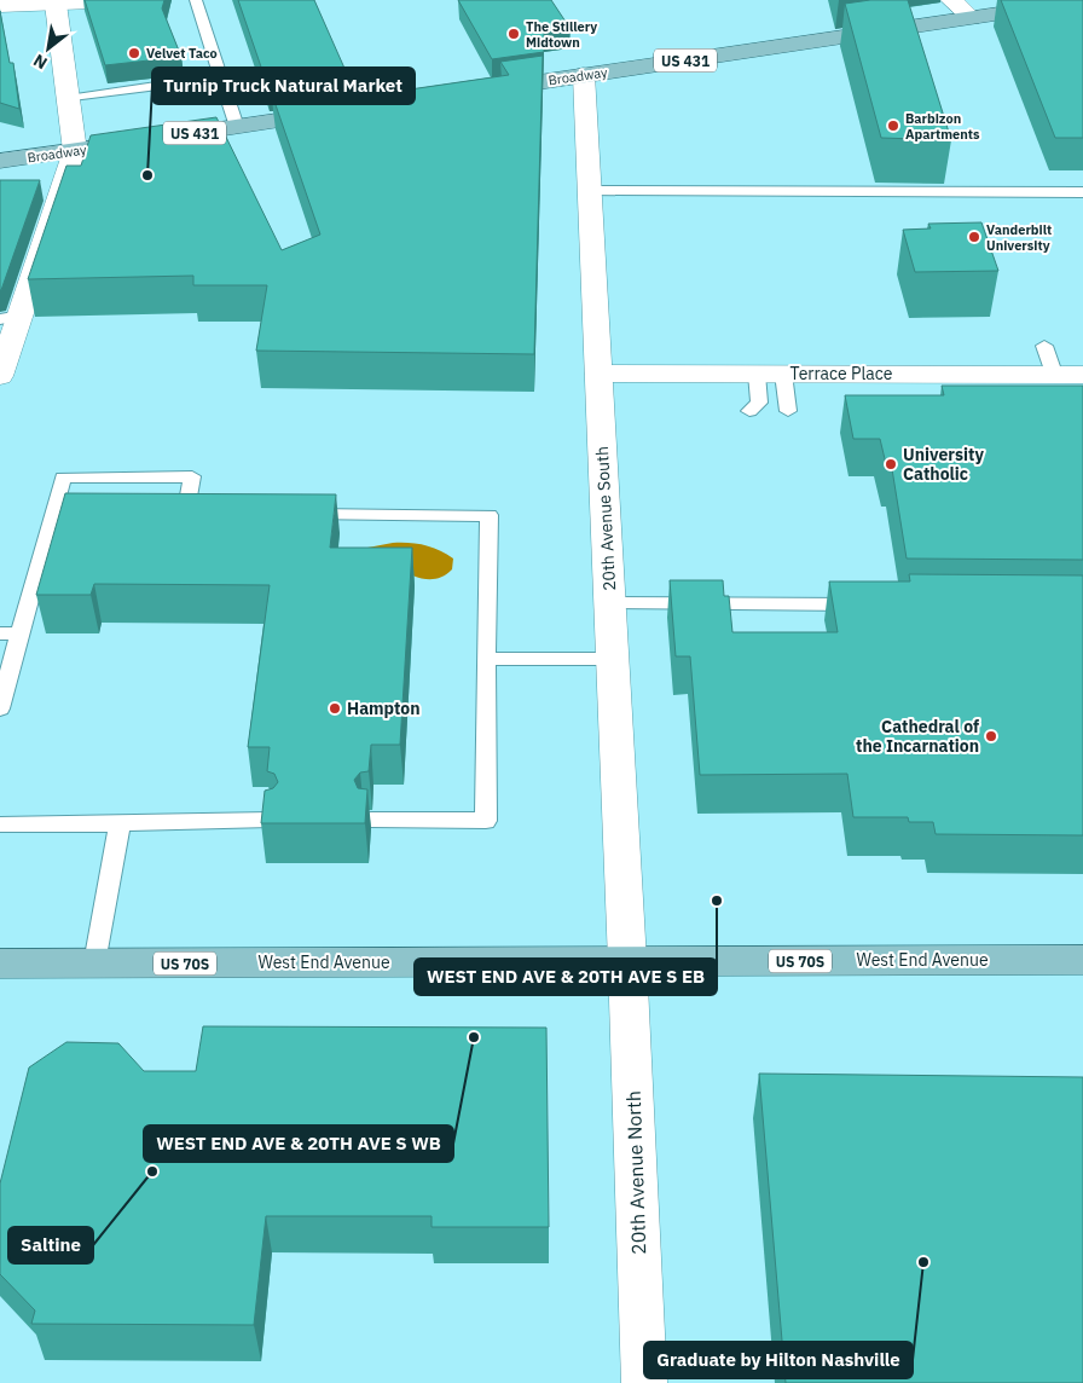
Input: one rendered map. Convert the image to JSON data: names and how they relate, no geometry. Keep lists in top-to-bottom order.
{
  "streets": {
    "main road": [
      "US 431",
      "Broadway",
      "Terrace Place",
      "20th Avenue South",
      "West End Avenue",
      "US 70S",
      "20th Avenue North"
    ]
  },
  "crossings": [
    ["Broadway", "20th Avenue South"],
    ["Terrace Place", "20th Avenue South"],
    ["20th Avenue South", "West End Avenue"],
    ["20th Avenue South", "20th Avenue North"],
    ["West End Avenue", "20th Avenue North"]
  ],
  "places": [
    "The Stillery Midtown",
    "Velvet Taco",
    "Barbizon Apartments",
    "Turnip Truck Natural Market",
    "Vanderbilt University",
    "University Catholic",
    "Hampton",
    "Cathedral of the Incarnation",
    "WEST END AVE & 20TH AVE S EB",
    "WEST END AVE & 20TH AVE S WB",
    "Saltine",
    "Graduate by Hilton Nashville"
  ],
  "north": "bottom left"
}
